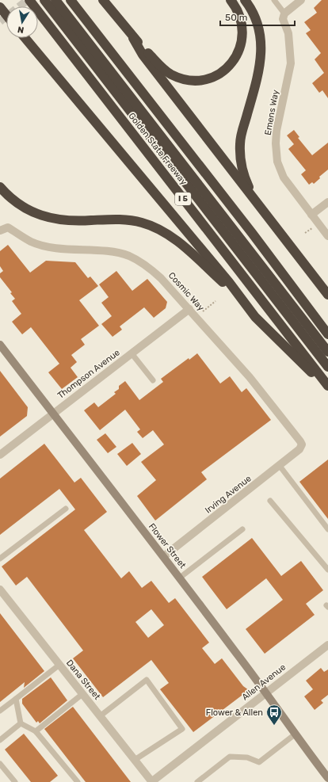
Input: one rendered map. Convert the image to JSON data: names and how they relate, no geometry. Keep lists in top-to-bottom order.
{
  "streets": {
    "highway": ["Golden State Freeway", "I 5"],
    "street": [
      "Emens Way",
      "Cosmic Way",
      "Thompson Avenue",
      "Irving Avenue",
      "Flower Street",
      "Dana Street",
      "Allen Avenue"
    ]
  },
  "crossings": [
    ["Cosmic Way", "Thompson Avenue"],
    ["Cosmic Way", "Irving Avenue"],
    ["Thompson Avenue", "Flower Street"],
    ["Irving Avenue", "Flower Street"],
    ["Flower Street", "Allen Avenue"],
    ["Dana Street", "Allen Avenue"]
  ],
  "places": {
    "bus stop": ["Flower & Allen"]
  },
  "scale_bar": "50 m",
  "north": "bottom"
}
